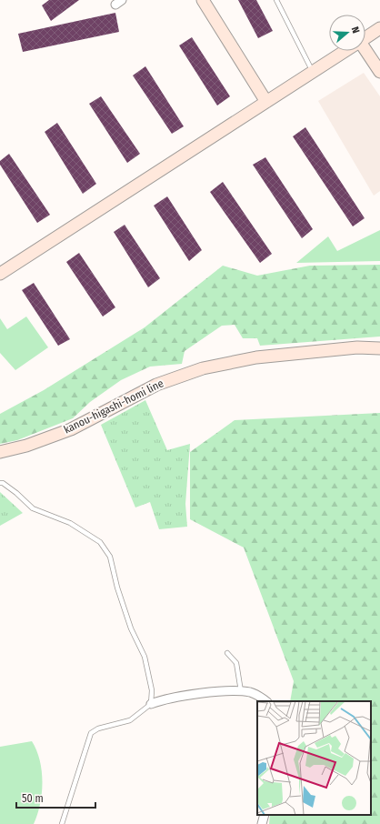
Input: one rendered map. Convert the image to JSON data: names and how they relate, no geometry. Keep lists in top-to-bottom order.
{
  "streets": {
    "street": ["kanou-higashi-homi line"]
  },
  "scale_bar": "50 m",
  "north": "right"
}
